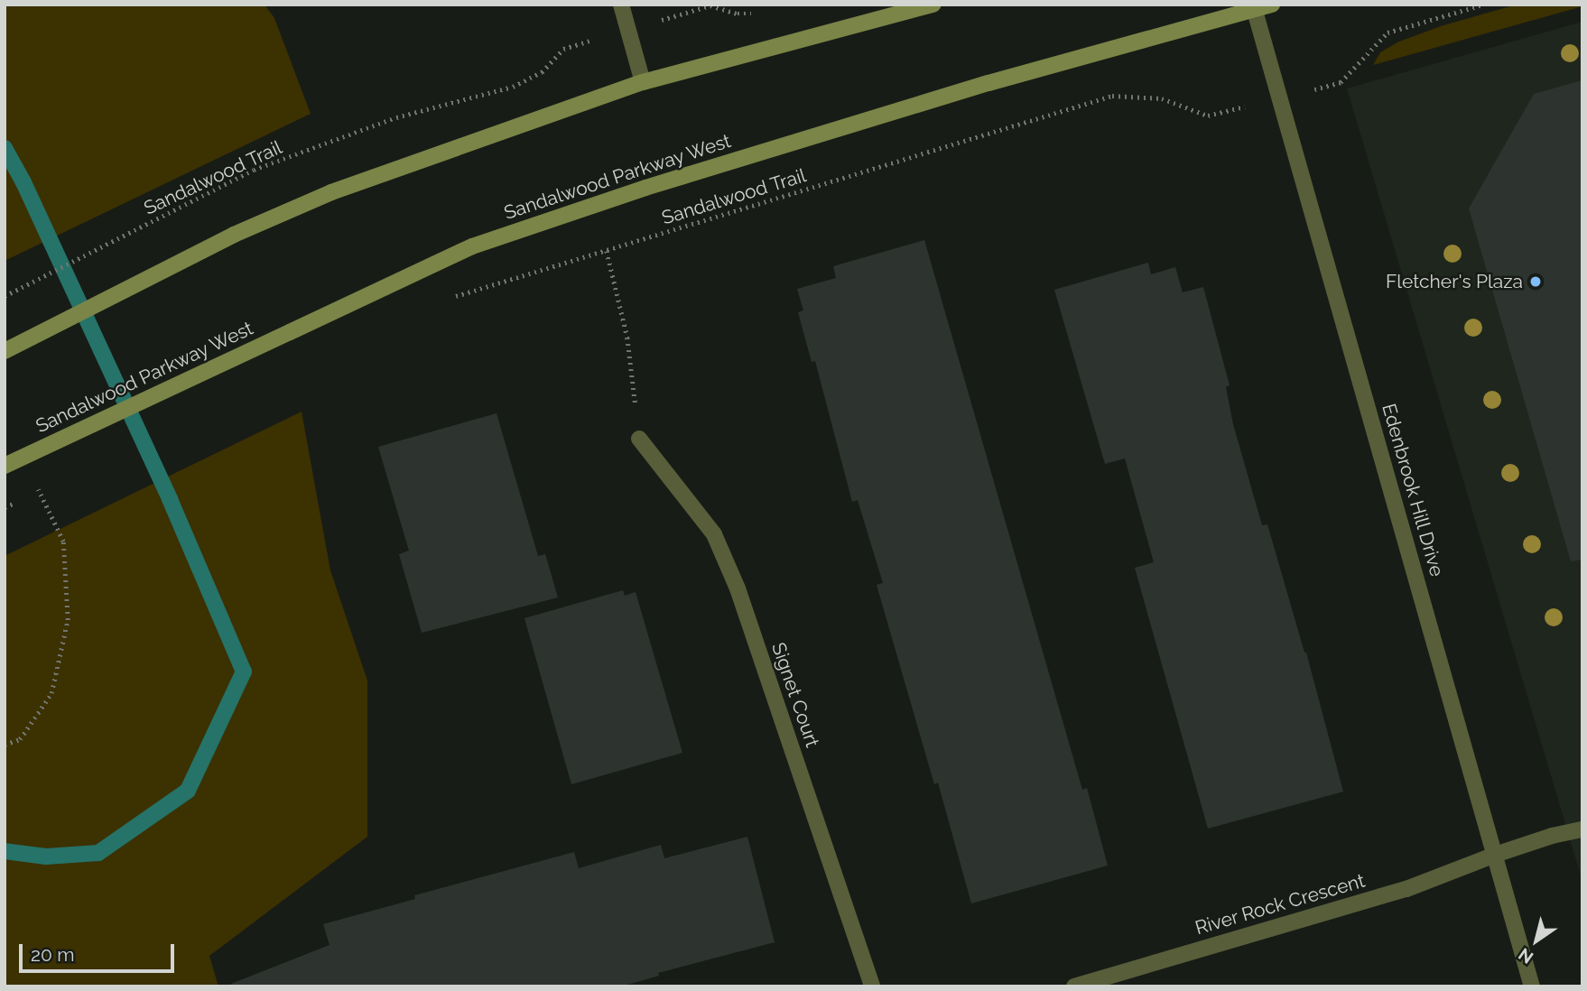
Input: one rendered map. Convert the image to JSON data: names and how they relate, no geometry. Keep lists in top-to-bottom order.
{
  "streets": {
    "main road": ["Sandalwood Parkway West"],
    "street": ["Edenbrook Hill Drive", "Signet Court", "River Rock Crescent"],
    "path": ["Sandalwood Trail"]
  },
  "crossings": [
    ["Sandalwood Parkway West", "Edenbrook Hill Drive"],
    ["Edenbrook Hill Drive", "River Rock Crescent"]
  ],
  "places": ["Fletcher's Plaza"],
  "scale_bar": "20 m",
  "north": "bottom left"
}
